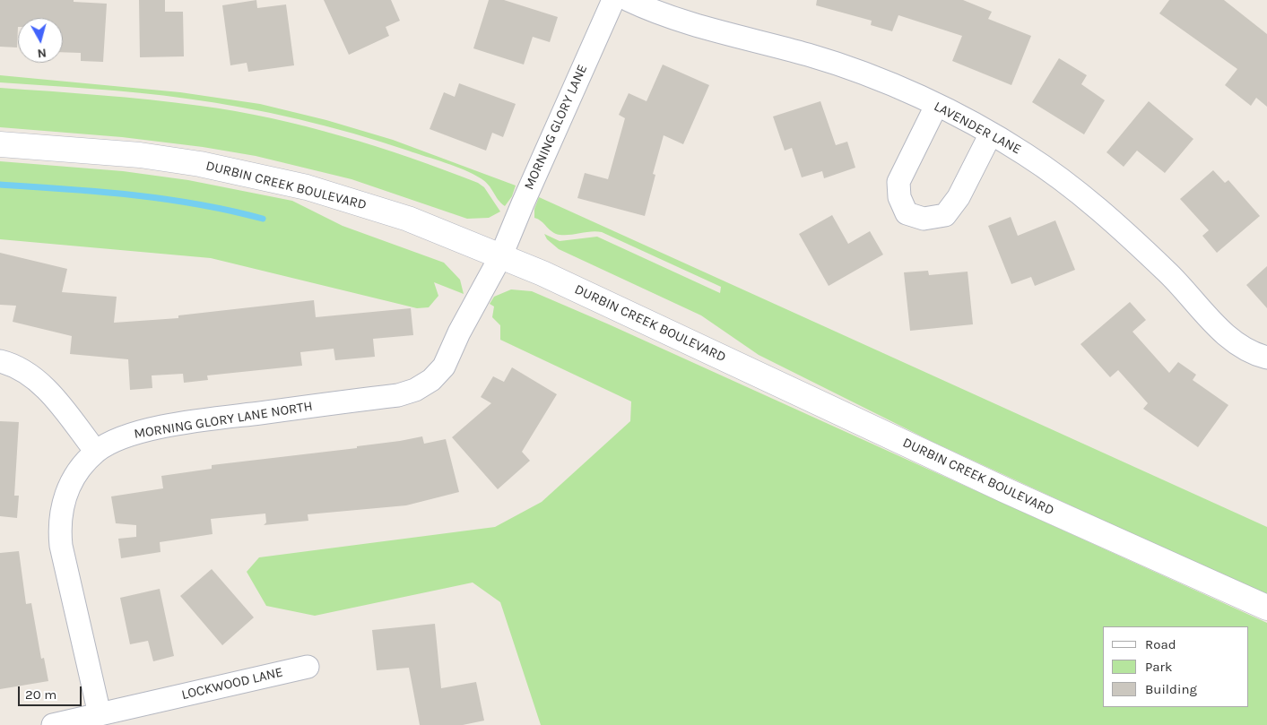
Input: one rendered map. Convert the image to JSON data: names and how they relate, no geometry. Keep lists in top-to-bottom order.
{
  "streets": {
    "street": [
      "MORNING GLORY LANE",
      "LAVENDER LANE",
      "DURBIN CREEK BOULEVARD",
      "MORNING GLORY LANE NORTH",
      "LOCKWOOD LANE"
    ]
  },
  "crossings": [
    ["MORNING GLORY LANE", "DURBIN CREEK BOULEVARD"],
    ["MORNING GLORY LANE", "MORNING GLORY LANE NORTH"],
    ["DURBIN CREEK BOULEVARD", "MORNING GLORY LANE NORTH"],
    ["MORNING GLORY LANE NORTH", "LOCKWOOD LANE"]
  ],
  "legend": ["Road", "Park", "Building"],
  "scale_bar": "20 m",
  "north": "bottom"
}
